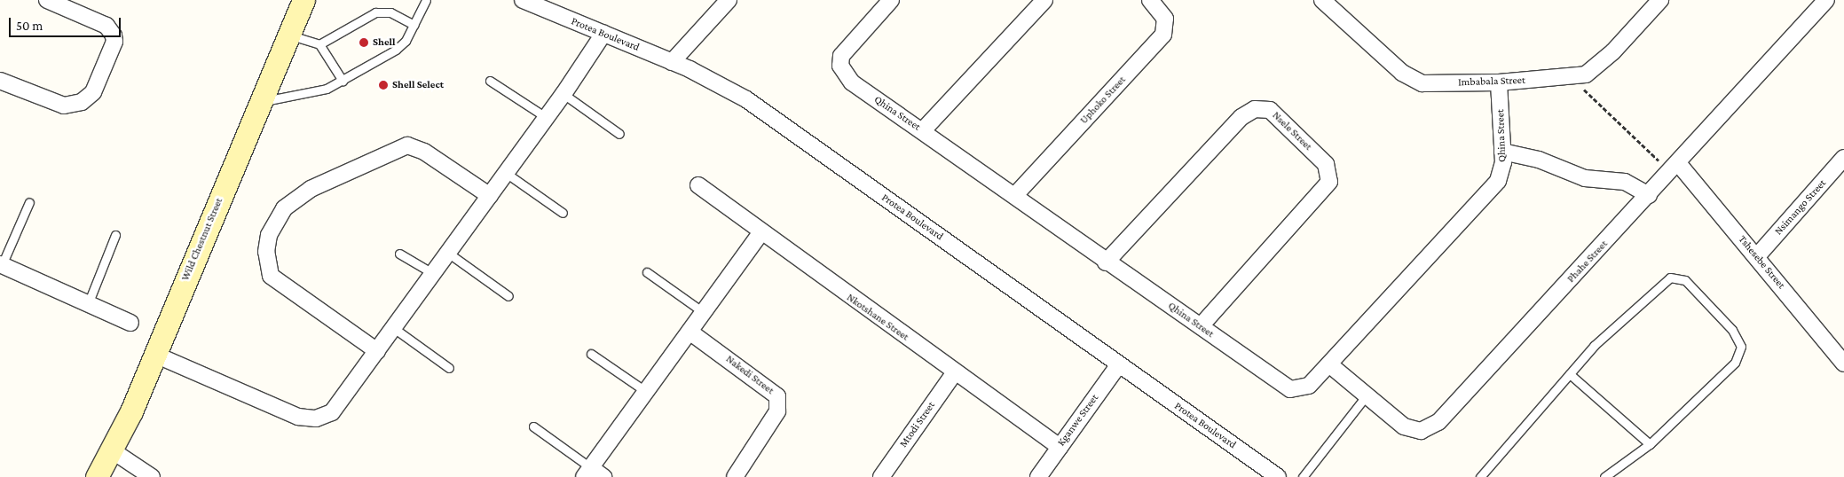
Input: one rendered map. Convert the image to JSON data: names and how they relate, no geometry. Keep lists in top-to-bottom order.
{
  "streets": {
    "street": [
      "Protea Boulevard",
      "Imbabala Street",
      "Uphoko Street",
      "Qhina Street",
      "Nsele Street",
      "Nsimango Street",
      "Wild Chestnut Street",
      "Phahe Street",
      "Tshesebe Street",
      "Nkotshane Street",
      "Nakedi Street",
      "Kganwe Street",
      "Mtodi Street"
    ]
  },
  "crossings": [
    ["Protea Boulevard", "Kganwe Street"],
    ["Imbabala Street", "Qhina Street"],
    ["Uphoko Street", "Qhina Street"],
    ["Qhina Street", "Nsele Street"],
    ["Qhina Street", "Phahe Street"],
    ["Nsimango Street", "Tshesebe Street"],
    ["Phahe Street", "Tshesebe Street"],
    ["Nkotshane Street", "Kganwe Street"],
    ["Nkotshane Street", "Mtodi Street"]
  ],
  "places": ["Shell", "Shell Select"],
  "scale_bar": "50 m"
}
